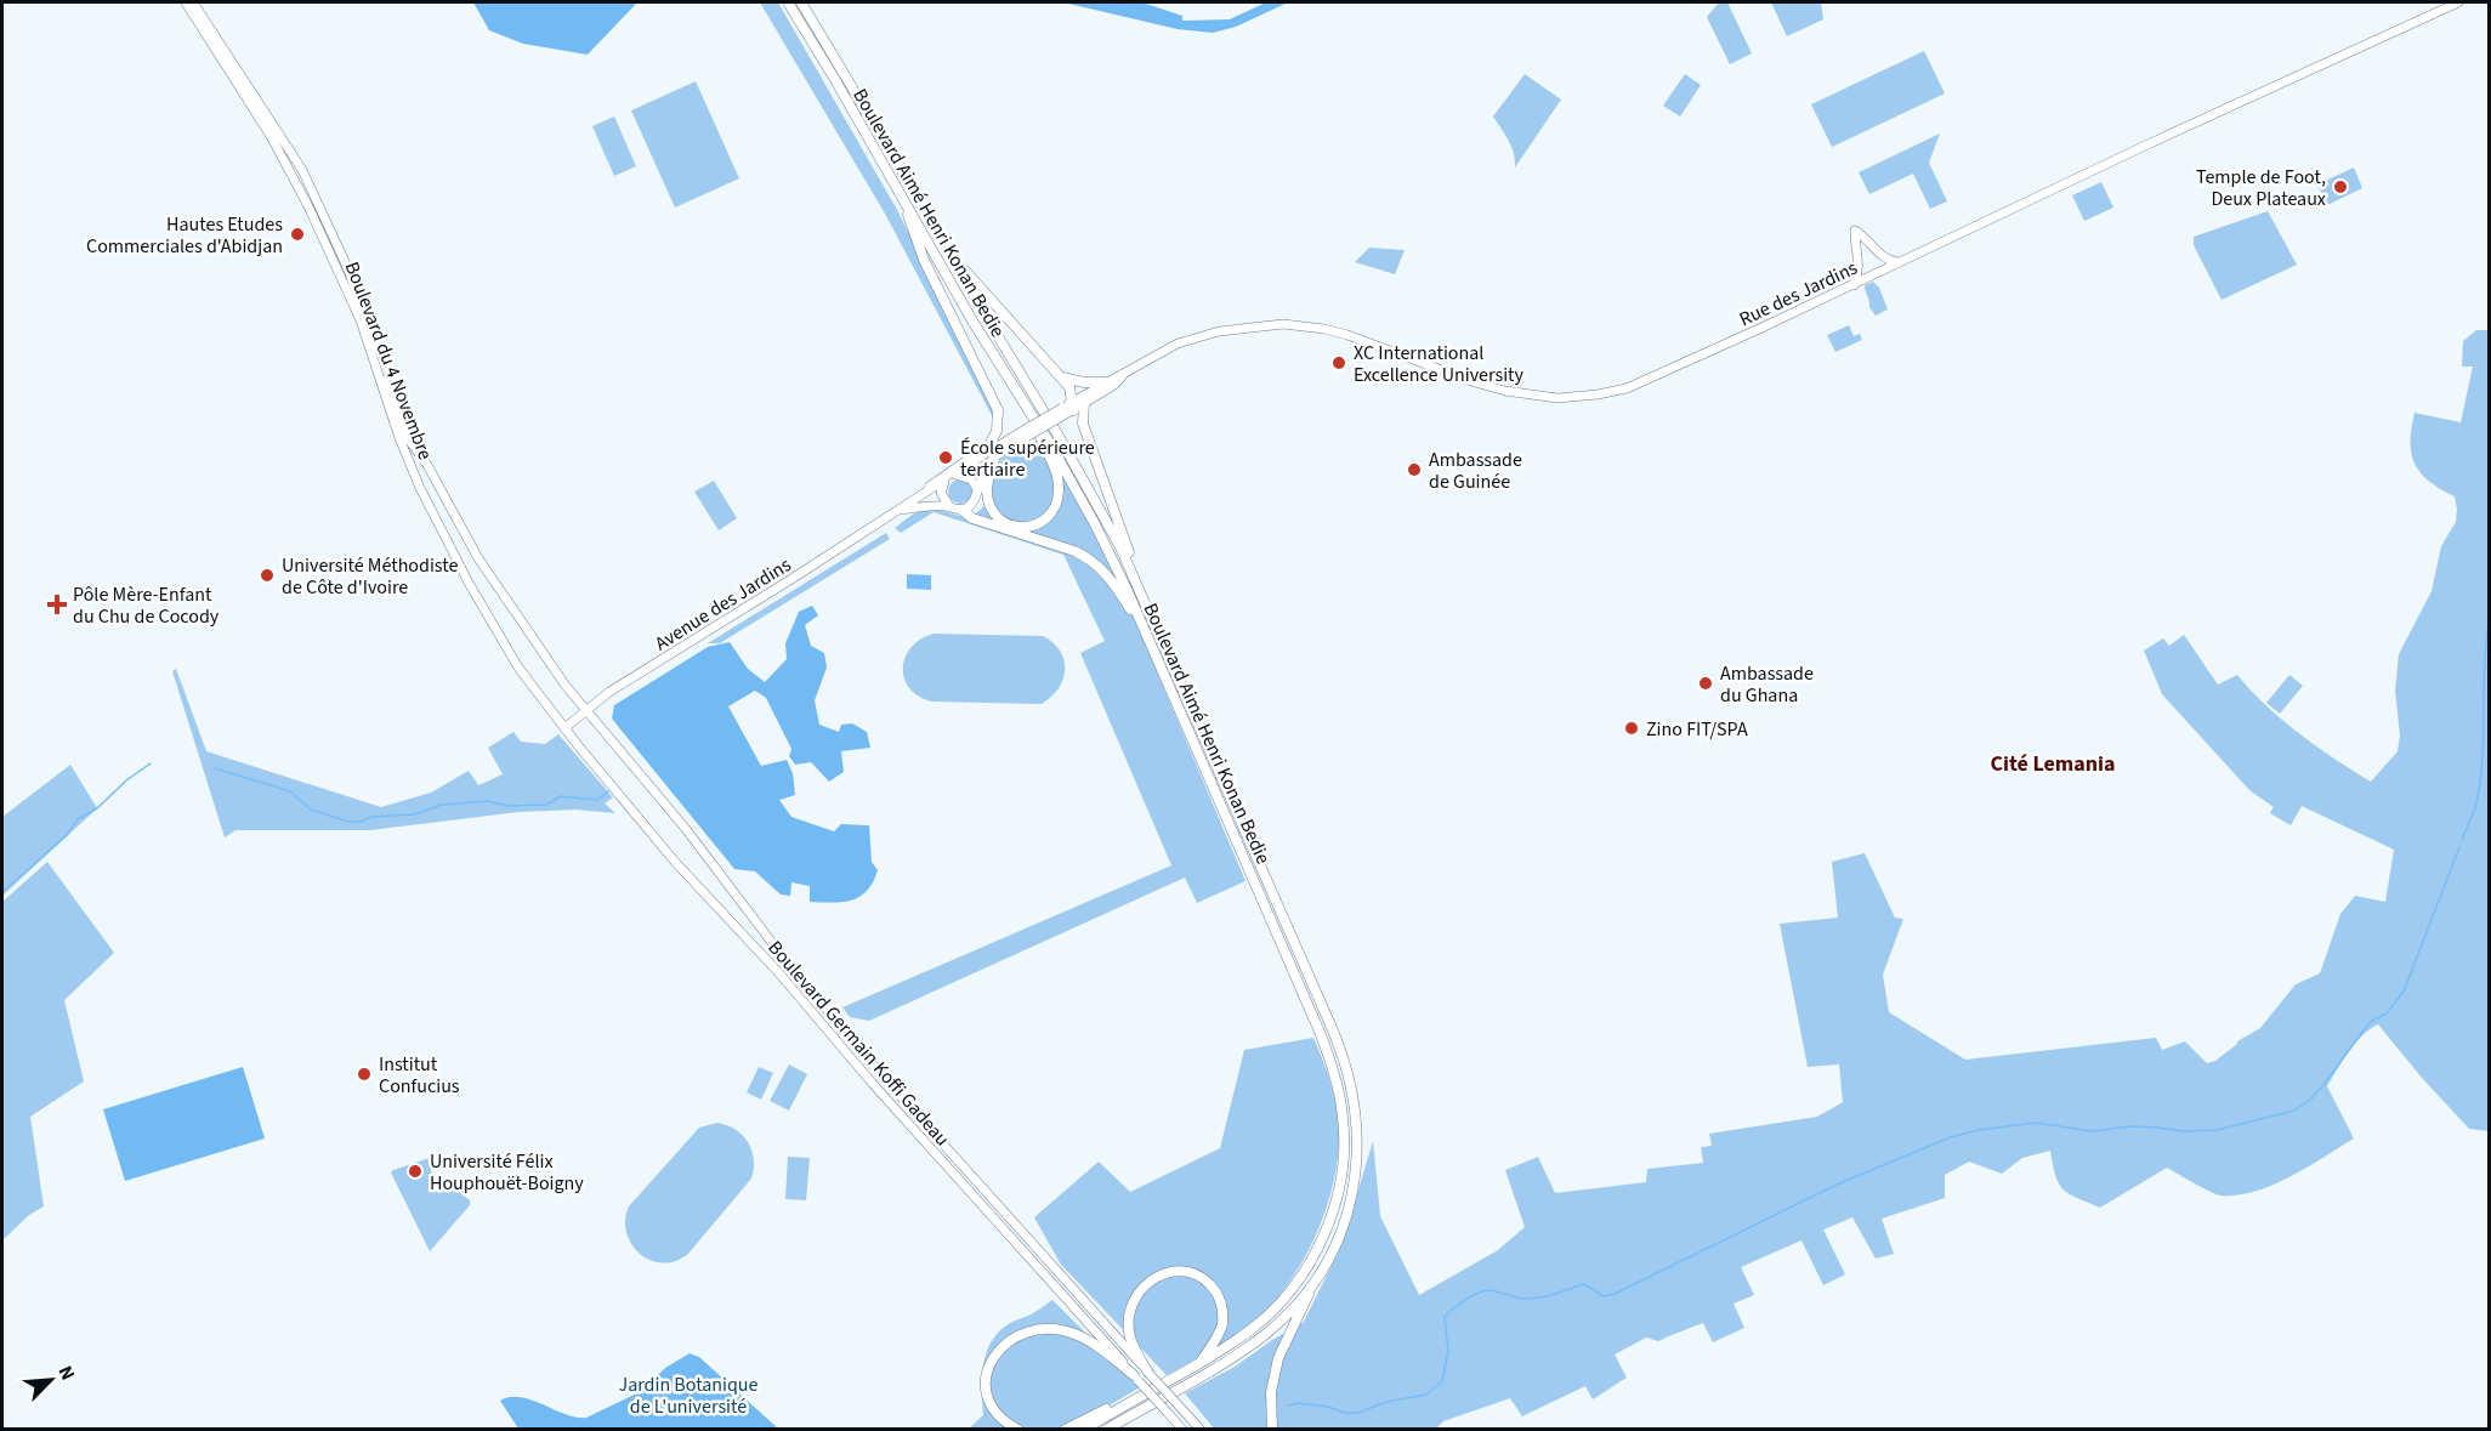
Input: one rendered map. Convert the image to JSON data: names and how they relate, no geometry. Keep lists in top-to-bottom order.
{
  "streets": {
    "highway": ["Boulevard Aimé Henri Konan Bedie"],
    "main road": [
      "Rue des Jardins",
      "Boulevard du 4 Novembre",
      "Avenue des Jardins",
      "Boulevard Germain Koffi Gadeau"
    ]
  },
  "crossings": [
    ["Rue des Jardins", "Avenue des Jardins"],
    ["Boulevard du 4 Novembre", "Avenue des Jardins"],
    ["Boulevard du 4 Novembre", "Boulevard Germain Koffi Gadeau"],
    ["Avenue des Jardins", "Boulevard Germain Koffi Gadeau"]
  ],
  "districts": ["Cité Lemania"],
  "parks": ["Jardin Botanique de L'université"],
  "places": {
    "other": [
      "Temple de Foot, Deux Plateaux",
      "Hautes Etudes Commerciales d'Abidjan",
      "XC International Excellence University",
      "École supérieure tertiaire",
      "Ambassade de Guinée",
      "Université Méthodiste de Côte d'Ivoire",
      "Ambassade du Ghana",
      "Zino FIT/SPA",
      "Institut Confucius",
      "Université Félix Houphouët-Boigny"
    ],
    "health": ["Pôle Mère-Enfant du Chu de Cocody"]
  },
  "north": "top right"
}
